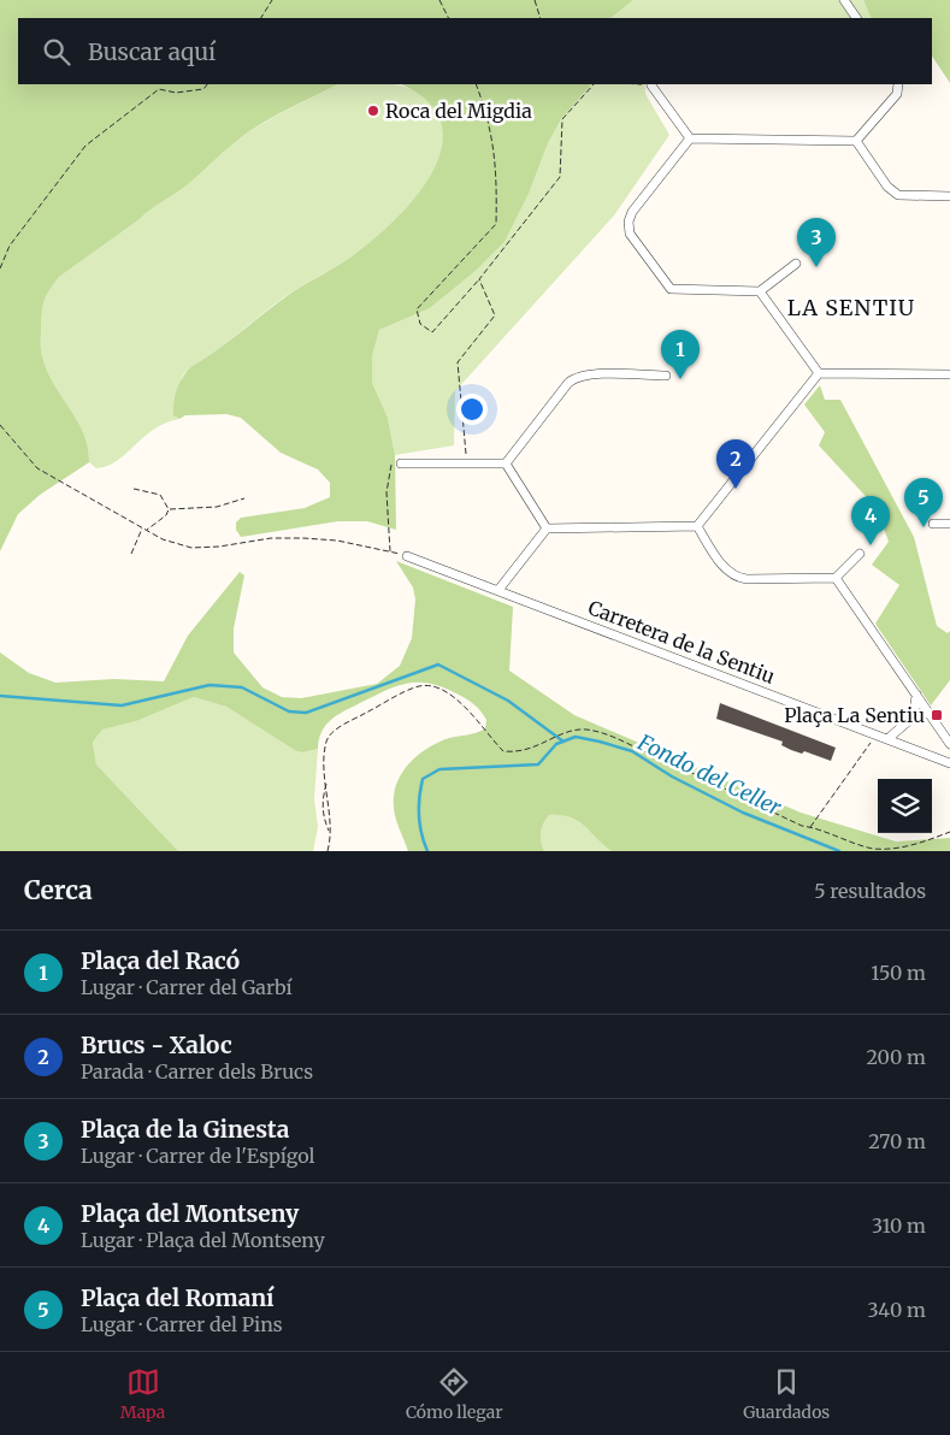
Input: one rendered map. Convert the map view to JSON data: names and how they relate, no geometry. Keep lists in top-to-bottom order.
{
  "streets": {
    "street": ["Carretera de la Sentiu"]
  },
  "districts": ["LA SENTIU"],
  "water": ["Fondo del Celler"],
  "places": {
    "other": ["Roca del Migdia"],
    "transit": ["Plaça La Sentiu"]
  },
  "page": {
    "search": "Buscar aquí",
    "pins": [
      "3",
      "1",
      "2",
      "5",
      "4"
    ],
    "heading": ["Cerca", "5 resultados"],
    "list": [
      {
        "mark": "1",
        "name": "Plaça del Racó",
        "note": "Lugar · Carrer del Garbí",
        "value": "150 m"
      },
      {
        "mark": "2",
        "name": "Brucs - Xaloc",
        "note": "Parada · Carrer dels Brucs",
        "value": "200 m"
      },
      {
        "mark": "3",
        "name": "Plaça de la Ginesta",
        "note": "Lugar · Carrer de l'Espígol",
        "value": "270 m"
      },
      {
        "mark": "4",
        "name": "Plaça del Montseny",
        "note": "Lugar · Plaça del Montseny",
        "value": "310 m"
      },
      {
        "mark": "5",
        "name": "Plaça del Romaní",
        "note": "Lugar · Carrer del Pins",
        "value": "340 m"
      }
    ],
    "nav": ["Mapa", "Cómo llegar", "Guardados"]
  }
}
